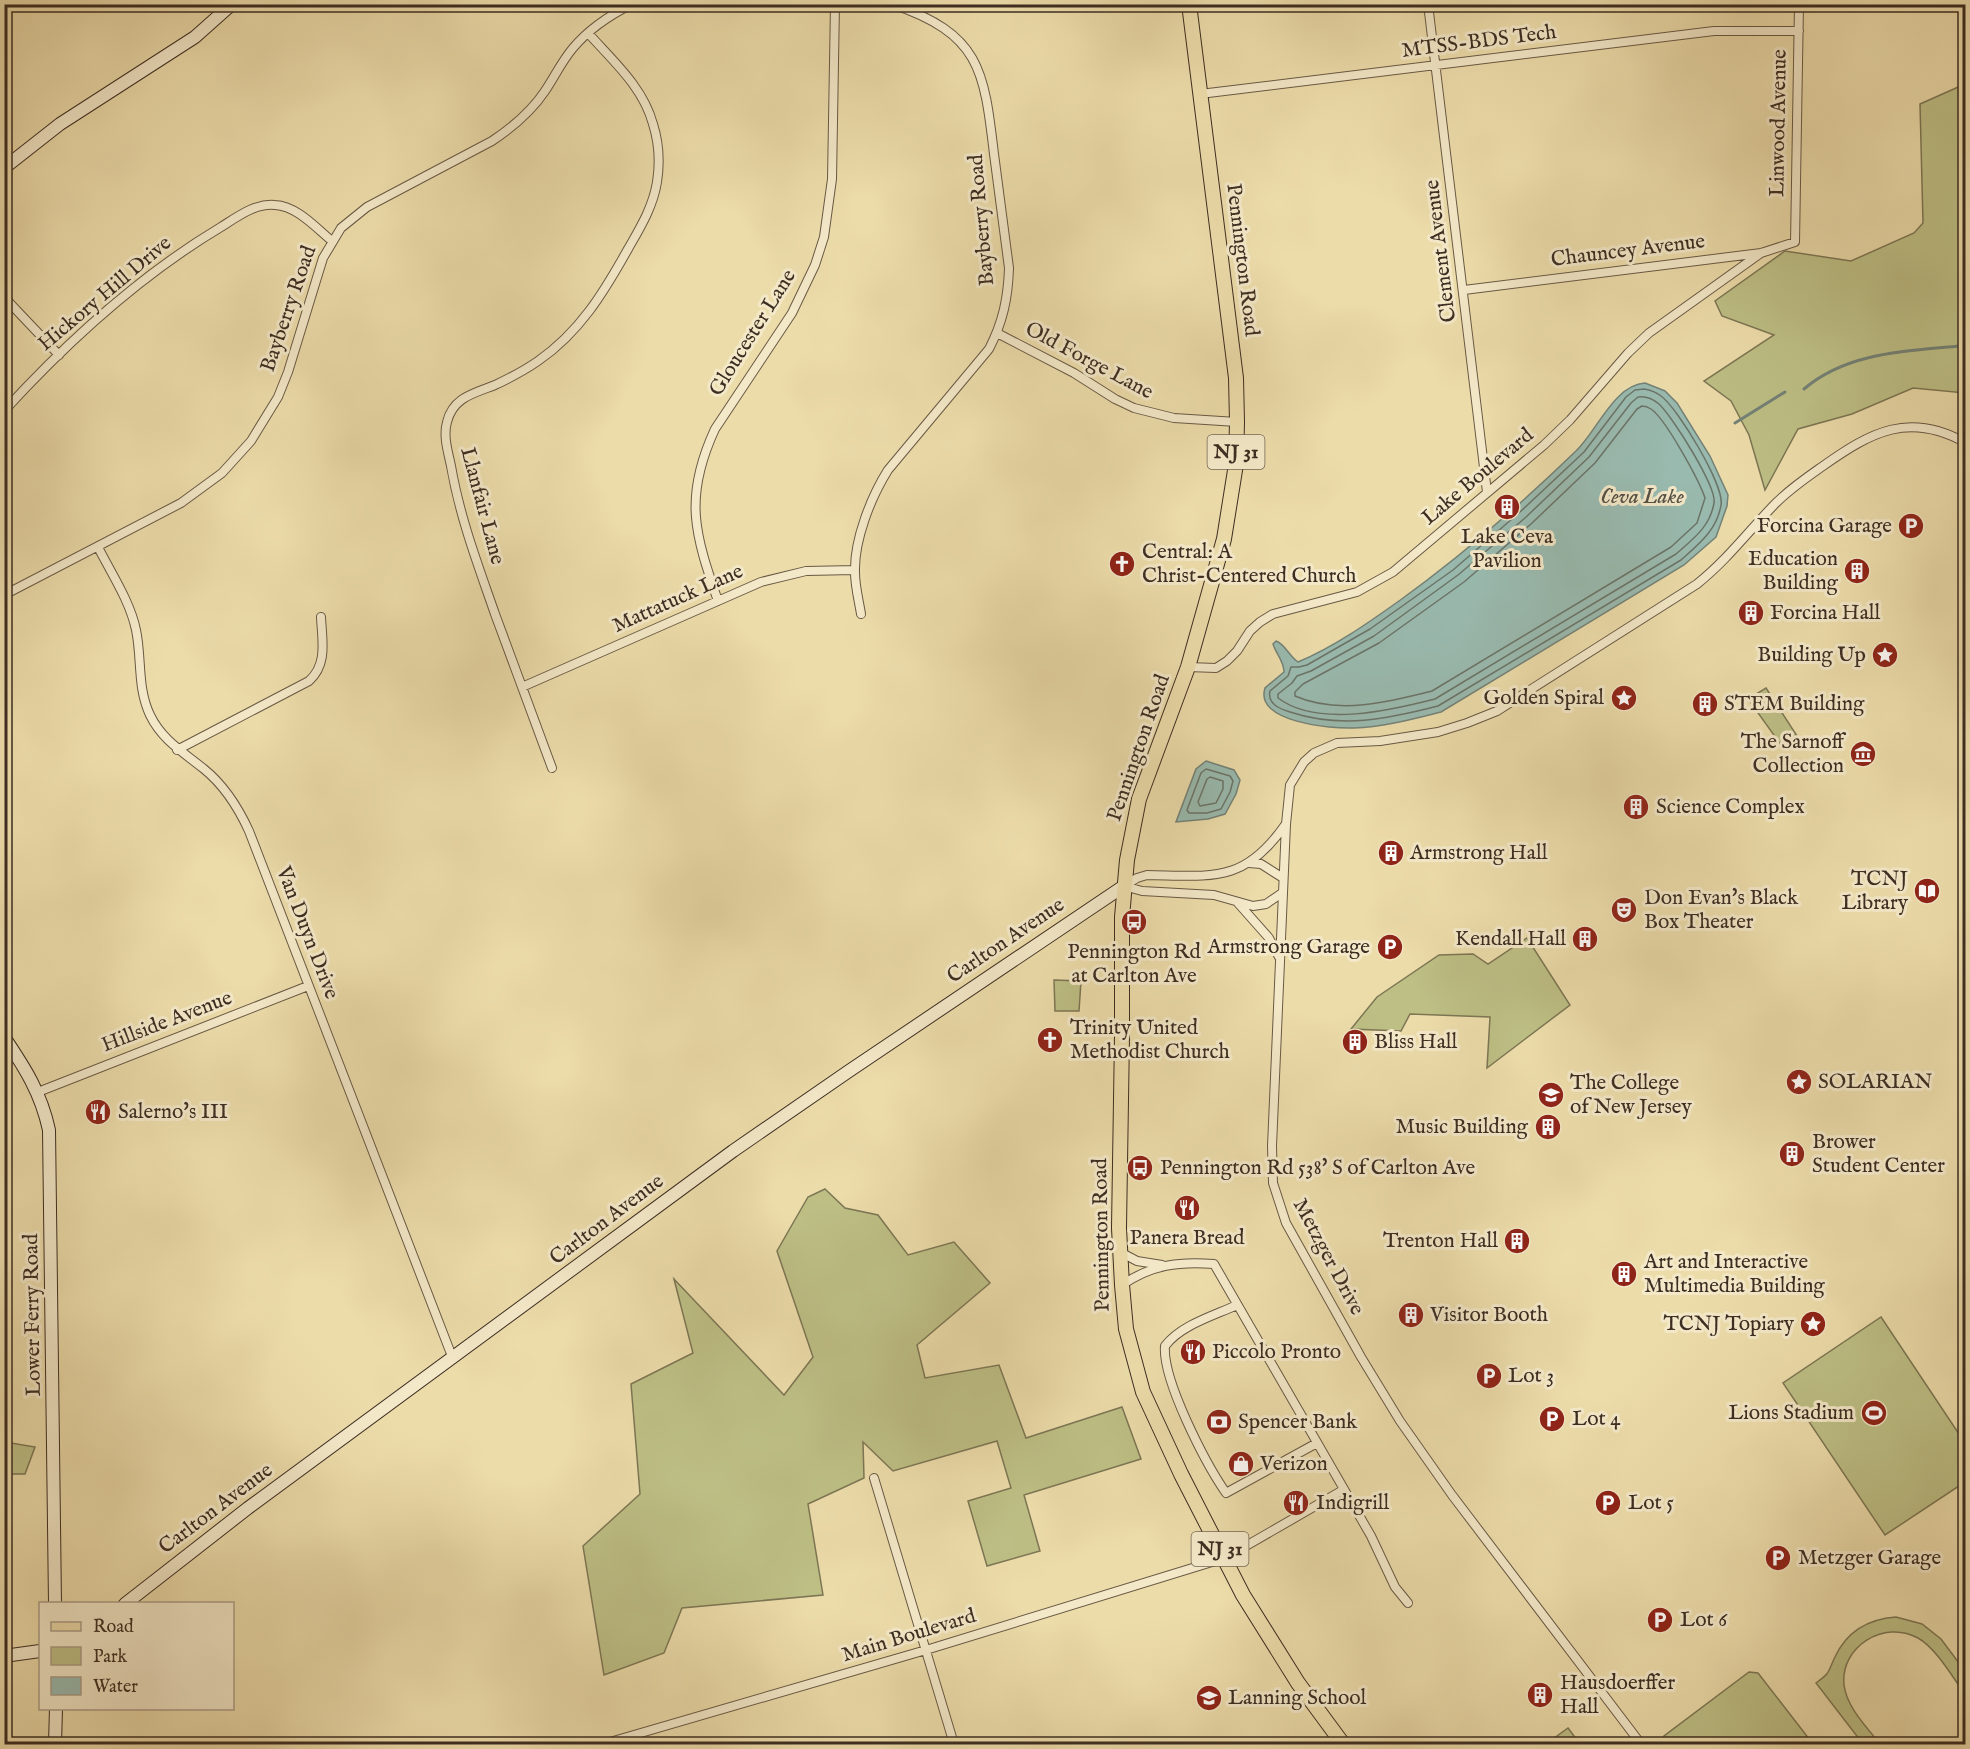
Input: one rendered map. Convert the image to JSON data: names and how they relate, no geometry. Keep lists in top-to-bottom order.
{
  "streets": {
    "main road": ["Pennington Road", "NJ 31"],
    "street": [
      "MTSS-BDS Tech",
      "Linwood Avenue",
      "Bayberry Road",
      "Clement Avenue",
      "Chauncey Avenue",
      "Hickory Hill Drive",
      "Gloucester Lane",
      "Old Forge Lane",
      "Lake Boulevard",
      "Llanfair Lane",
      "Mattatuck Lane",
      "Van Duyn Drive",
      "Carlton Avenue",
      "Hillside Avenue",
      "Metzger Drive",
      "Lower Ferry Road",
      "Main Boulevard"
    ]
  },
  "crossings": [
    ["MTSS-BDS Tech", "Linwood Avenue"],
    ["MTSS-BDS Tech", "Clement Avenue"],
    ["MTSS-BDS Tech", "Pennington Road"],
    ["Linwood Avenue", "Chauncey Avenue"],
    ["Bayberry Road", "Hickory Hill Drive"],
    ["Bayberry Road", "Old Forge Lane"],
    ["Bayberry Road", "Llanfair Lane"],
    ["Bayberry Road", "Mattatuck Lane"],
    ["Bayberry Road", "Van Duyn Drive"],
    ["Clement Avenue", "Chauncey Avenue"],
    ["Clement Avenue", "Lake Boulevard"],
    ["Chauncey Avenue", "Lake Boulevard"],
    ["Pennington Road", "Old Forge Lane"],
    ["Pennington Road", "Lake Boulevard"],
    ["Pennington Road", "Carlton Avenue"],
    ["Pennington Road", "Main Boulevard"],
    ["Gloucester Lane", "Mattatuck Lane"],
    ["Llanfair Lane", "Mattatuck Lane"],
    ["Van Duyn Drive", "Carlton Avenue"],
    ["Van Duyn Drive", "Hillside Avenue"],
    ["Hillside Avenue", "Lower Ferry Road"]
  ],
  "water": ["Ceva Lake"],
  "places": {
    "building": [
      "Lake Ceva Pavilion",
      "Education Building",
      "Forcina Hall",
      "STEM Building",
      "Science Complex",
      "Armstrong Hall",
      "Kendall Hall",
      "Bliss Hall",
      "Music Building",
      "Brower Student Center",
      "Trenton Hall",
      "Art and Interactive Multimedia Building",
      "Visitor Booth",
      "Hausdoerffer Hall"
    ],
    "parking": [
      "Forcina Garage",
      "Armstrong Garage",
      "Lot 3",
      "Lot 4",
      "Lot 5",
      "Metzger Garage",
      "Lot 6"
    ],
    "church": ["Central: A Christ-Centered Church", "Trinity United Methodist Church"],
    "place": [
      "Building Up",
      "Golden Spiral",
      "SOLARIAN",
      "TCNJ Topiary"
    ],
    "museum": ["The Sarnoff Collection"],
    "library": ["TCNJ Library"],
    "theatre": ["Don Evan's Black Box Theater"],
    "bus stop": ["Pennington Rd at Carlton Ave", "Pennington Rd 538' S of Carlton Ave"],
    "school or university": ["The College of New Jersey", "Lanning School"],
    "restaurant": [
      "Salerno's III",
      "Panera Bread",
      "Piccolo Pronto",
      "Indigrill"
    ],
    "sports": ["Lions Stadium"],
    "bank": ["Spencer Bank"],
    "shop": ["Verizon"]
  },
  "legend": ["Road", "Park", "Water"]
}
